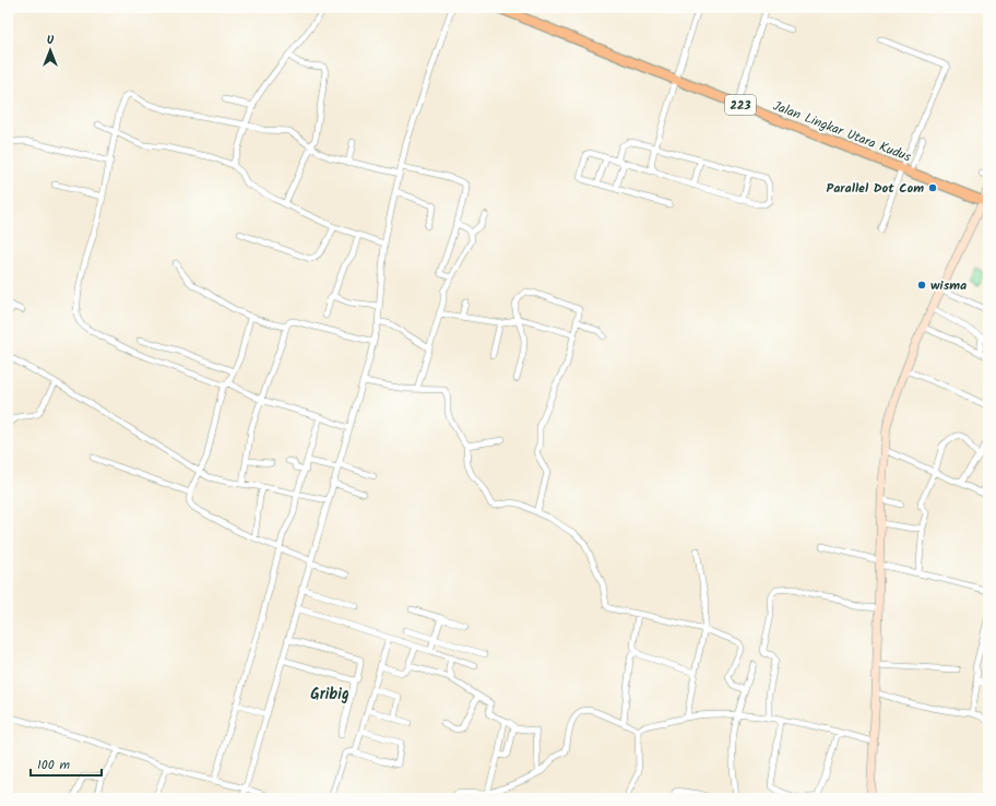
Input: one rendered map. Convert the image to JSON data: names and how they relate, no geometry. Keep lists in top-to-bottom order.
{
  "streets": {
    "main road": ["223", "Jalan Lingkar Utara Kudus"]
  },
  "districts": ["Gribig"],
  "places": ["Parallel Dot Com", "wisma"],
  "scale_bar": "100 m",
  "north": "top"
}
